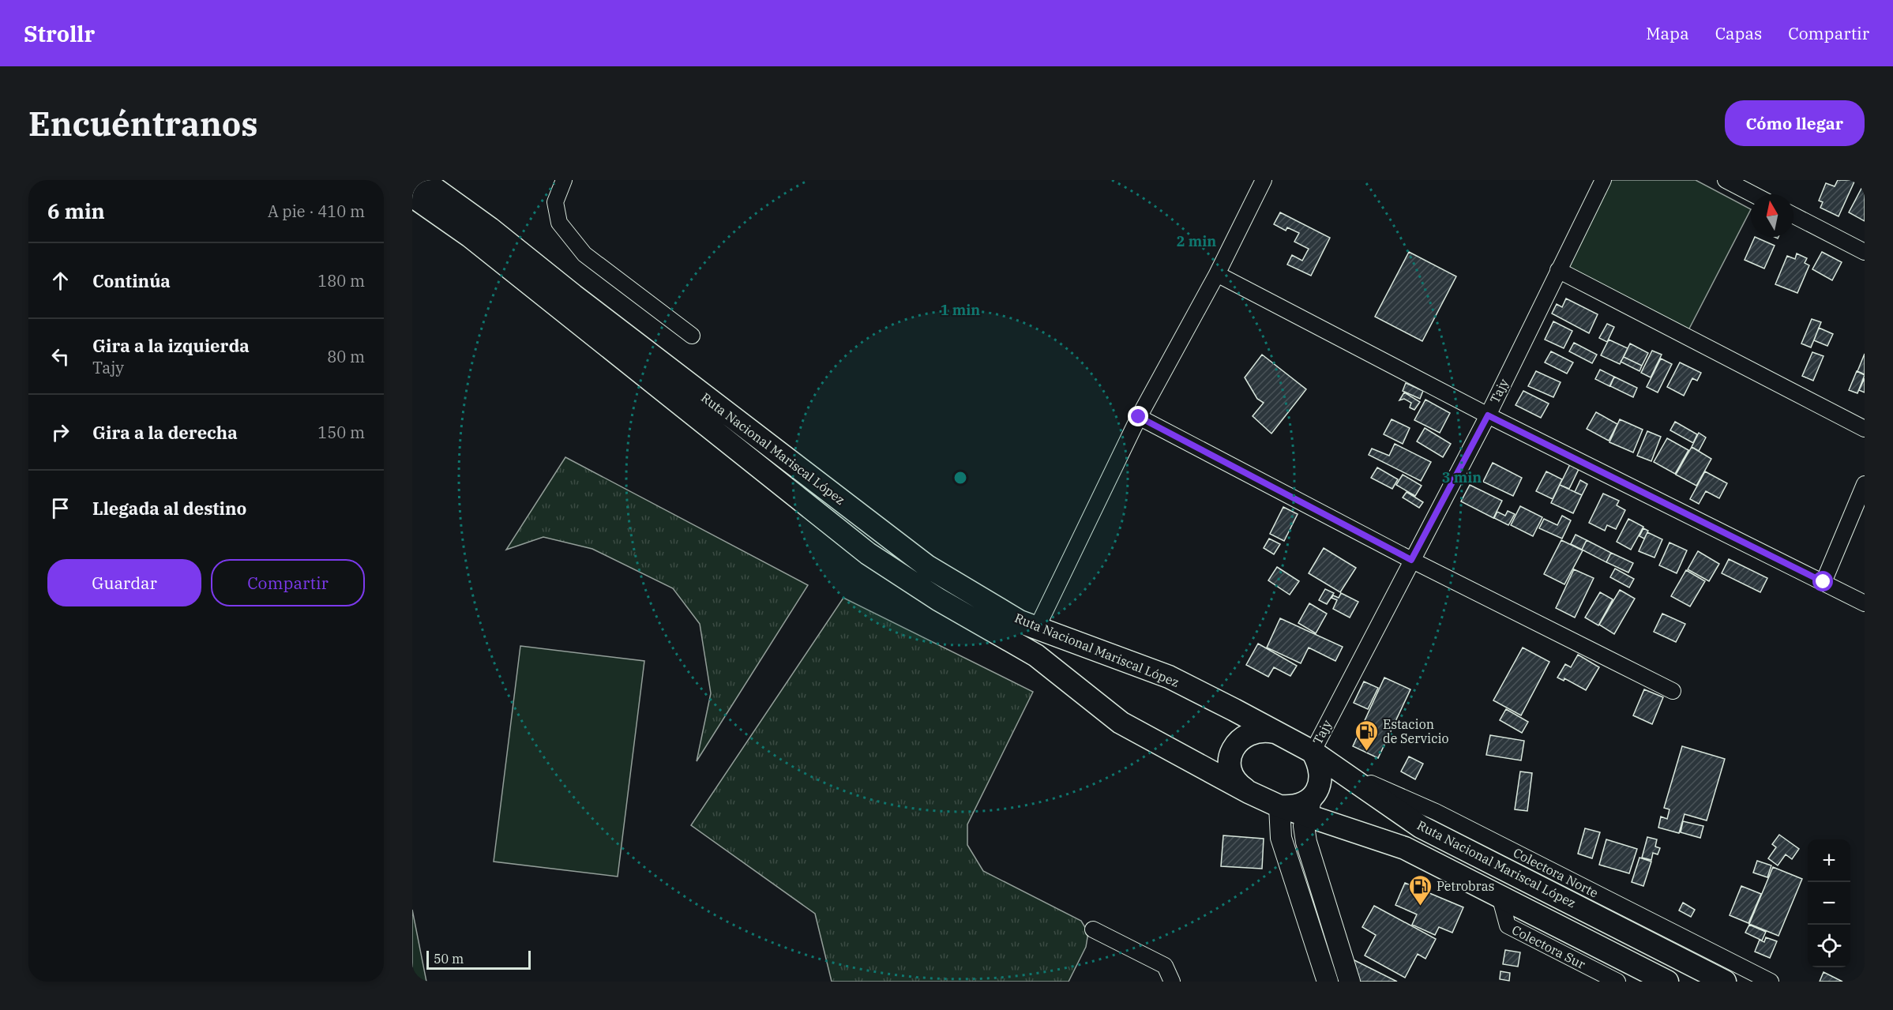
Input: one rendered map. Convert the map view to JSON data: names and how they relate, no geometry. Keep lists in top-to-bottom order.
{
  "streets": {
    "highway": ["Ruta Nacional Mariscal López"],
    "street": ["Tajy", "Colectora Norte", "Colectora Sur"]
  },
  "crossings": [
    ["Tajy", "Ruta Nacional Mariscal López"],
    ["Ruta Nacional Mariscal López", "Colectora Norte"],
    ["Ruta Nacional Mariscal López", "Colectora Sur"]
  ],
  "places": {
    "fuel station": ["Estacion de Servicio", "Petrobras"]
  },
  "scale_bar": "50 m",
  "north": "top",
  "page": {
    "header": "Strollr",
    "nav": ["Mapa", "Capas", "Compartir"],
    "buttons": [
      "Cómo llegar",
      ["Guardar", "Compartir"]
    ],
    "title": "Encuéntranos",
    "heading": ["6 min", "A pie · 410 m"],
    "list": [
      ["Continúa", "180 m"],
      ["Gira a la izquierda", "Tajy", "80 m"],
      ["Gira a la derecha", "150 m"],
      "Llegada al destino"
    ],
    "map_buttons": ["+", "−"],
    "scale": "50 m"
  },
  "rings": ["2 min", "1 min", "3 min"]
}
